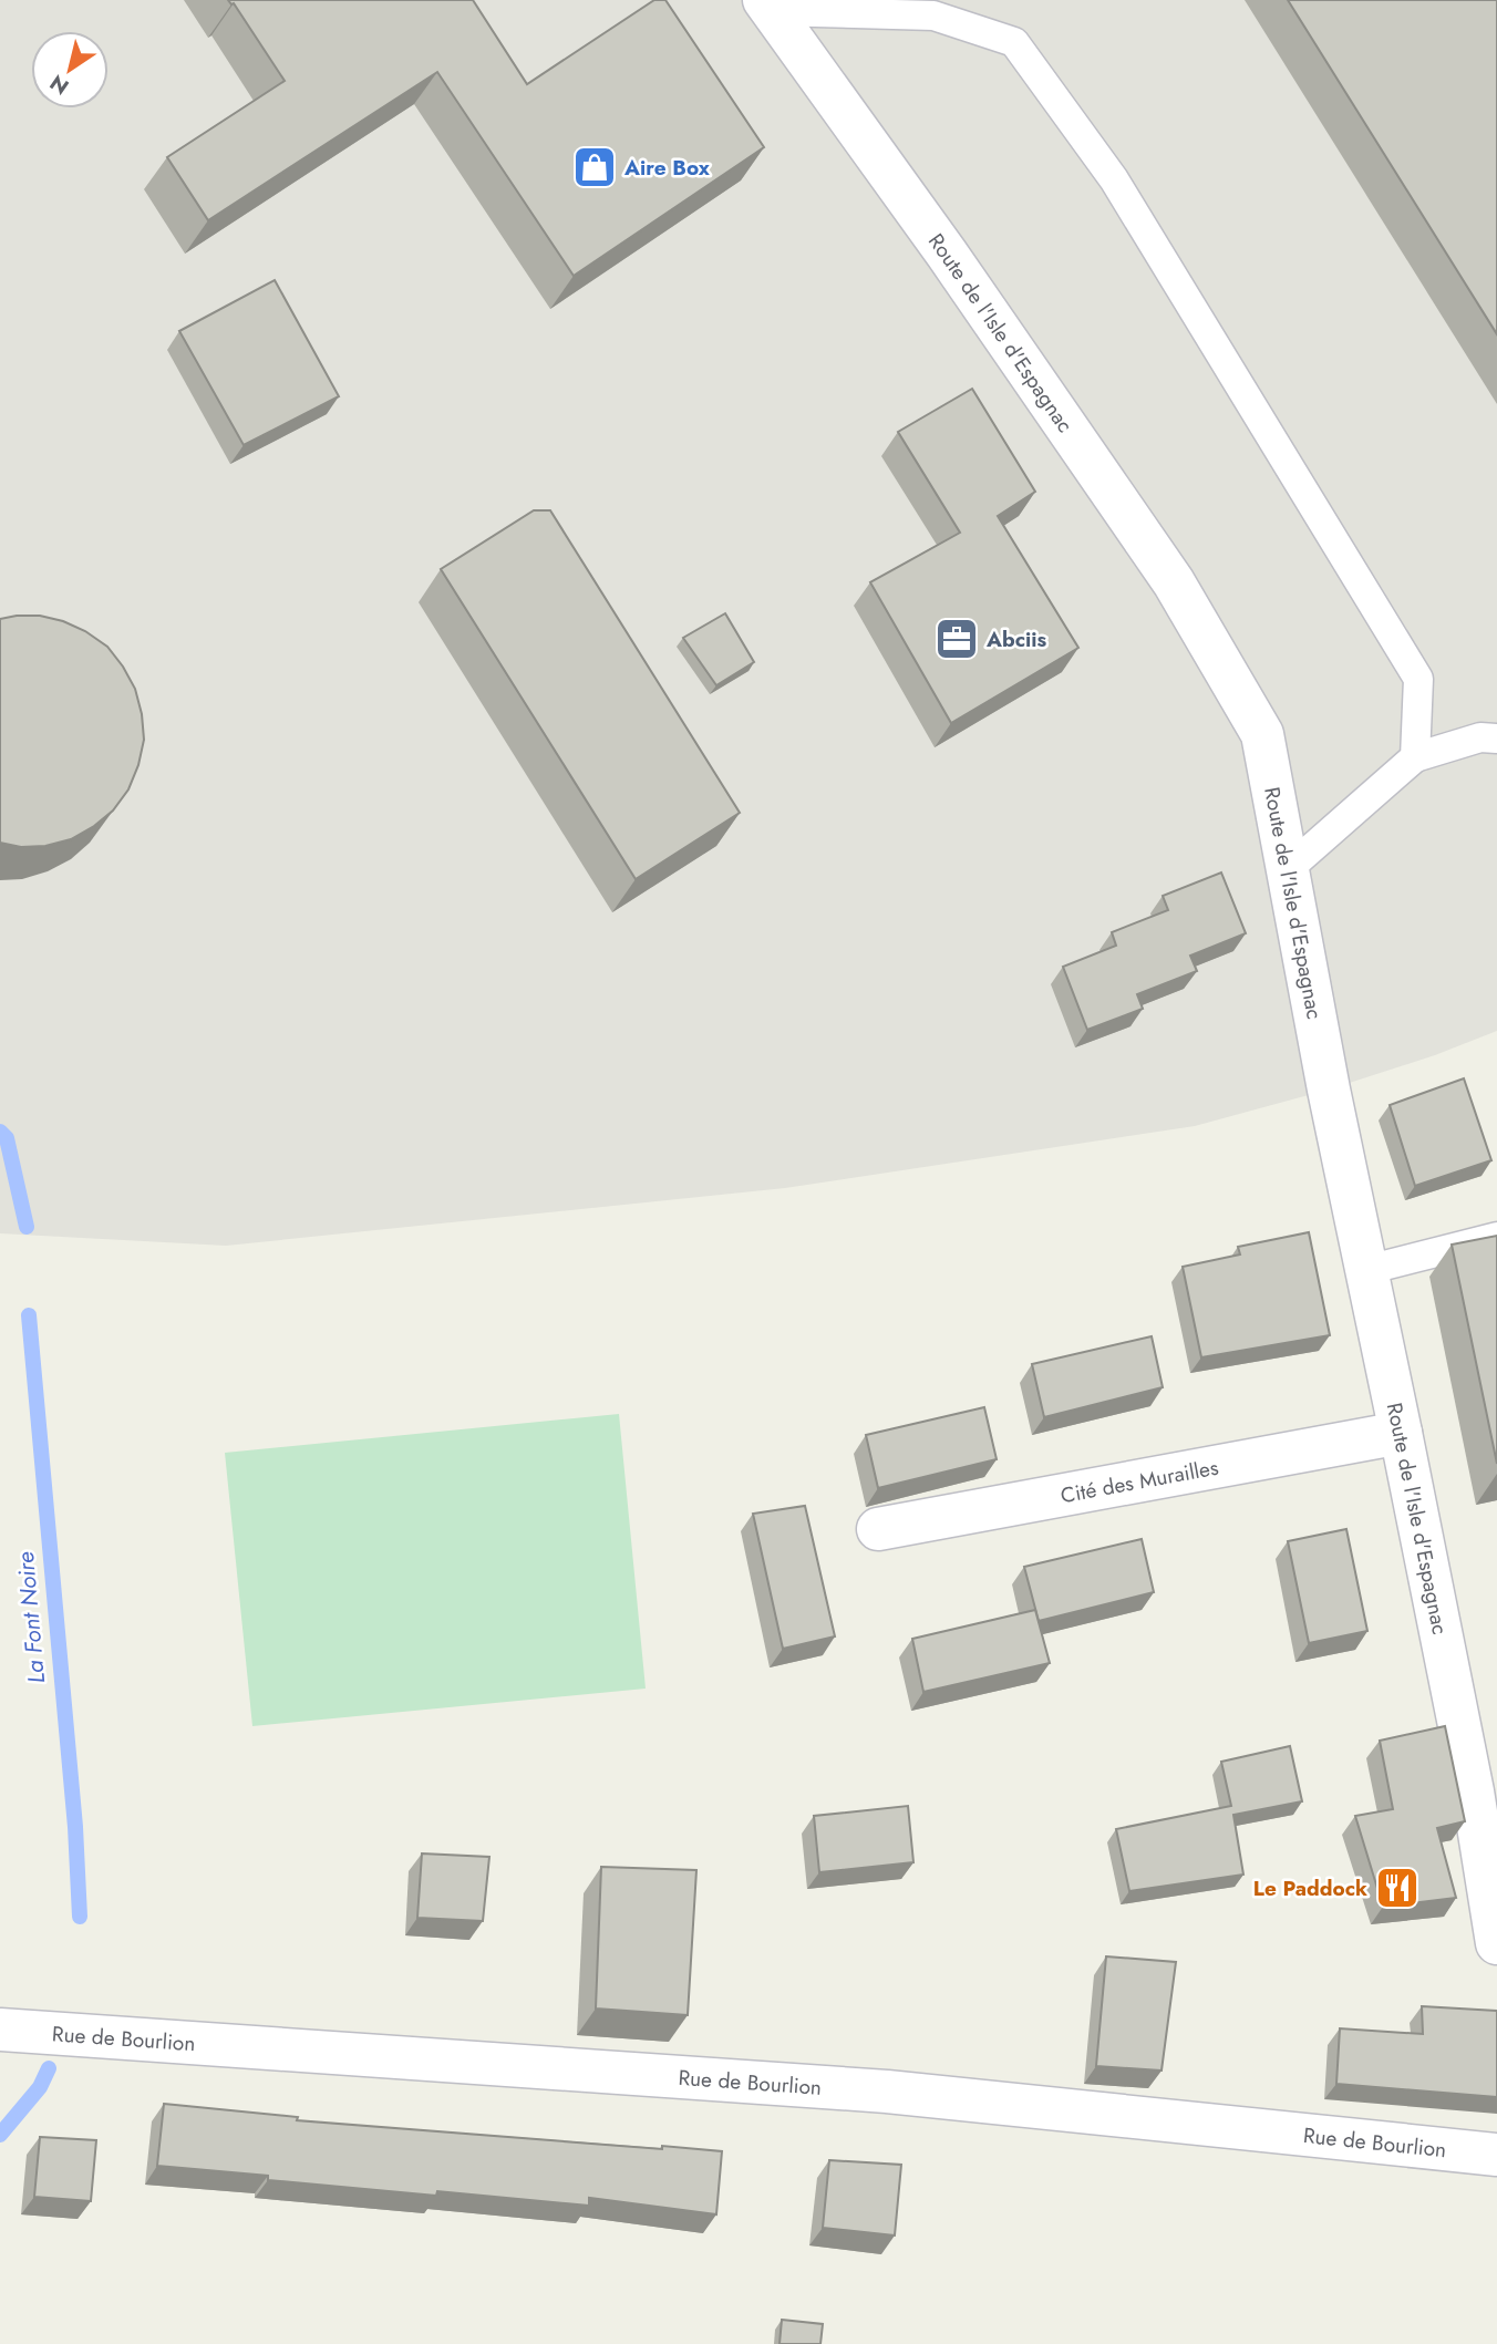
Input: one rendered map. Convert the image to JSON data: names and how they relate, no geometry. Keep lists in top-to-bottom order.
{
  "streets": {
    "street": ["Route de l'Isle d'Espagnac", "Cité des Murailles", "Rue de Bourlion"]
  },
  "crossings": [
    ["Route de l'Isle d'Espagnac", "Cité des Murailles"]
  ],
  "water": ["La Font Noire"],
  "places": {
    "shop": ["Aire Box"],
    "office": ["Abciis"],
    "restaurant": ["Le Paddock"]
  },
  "north": "bottom left"
}
